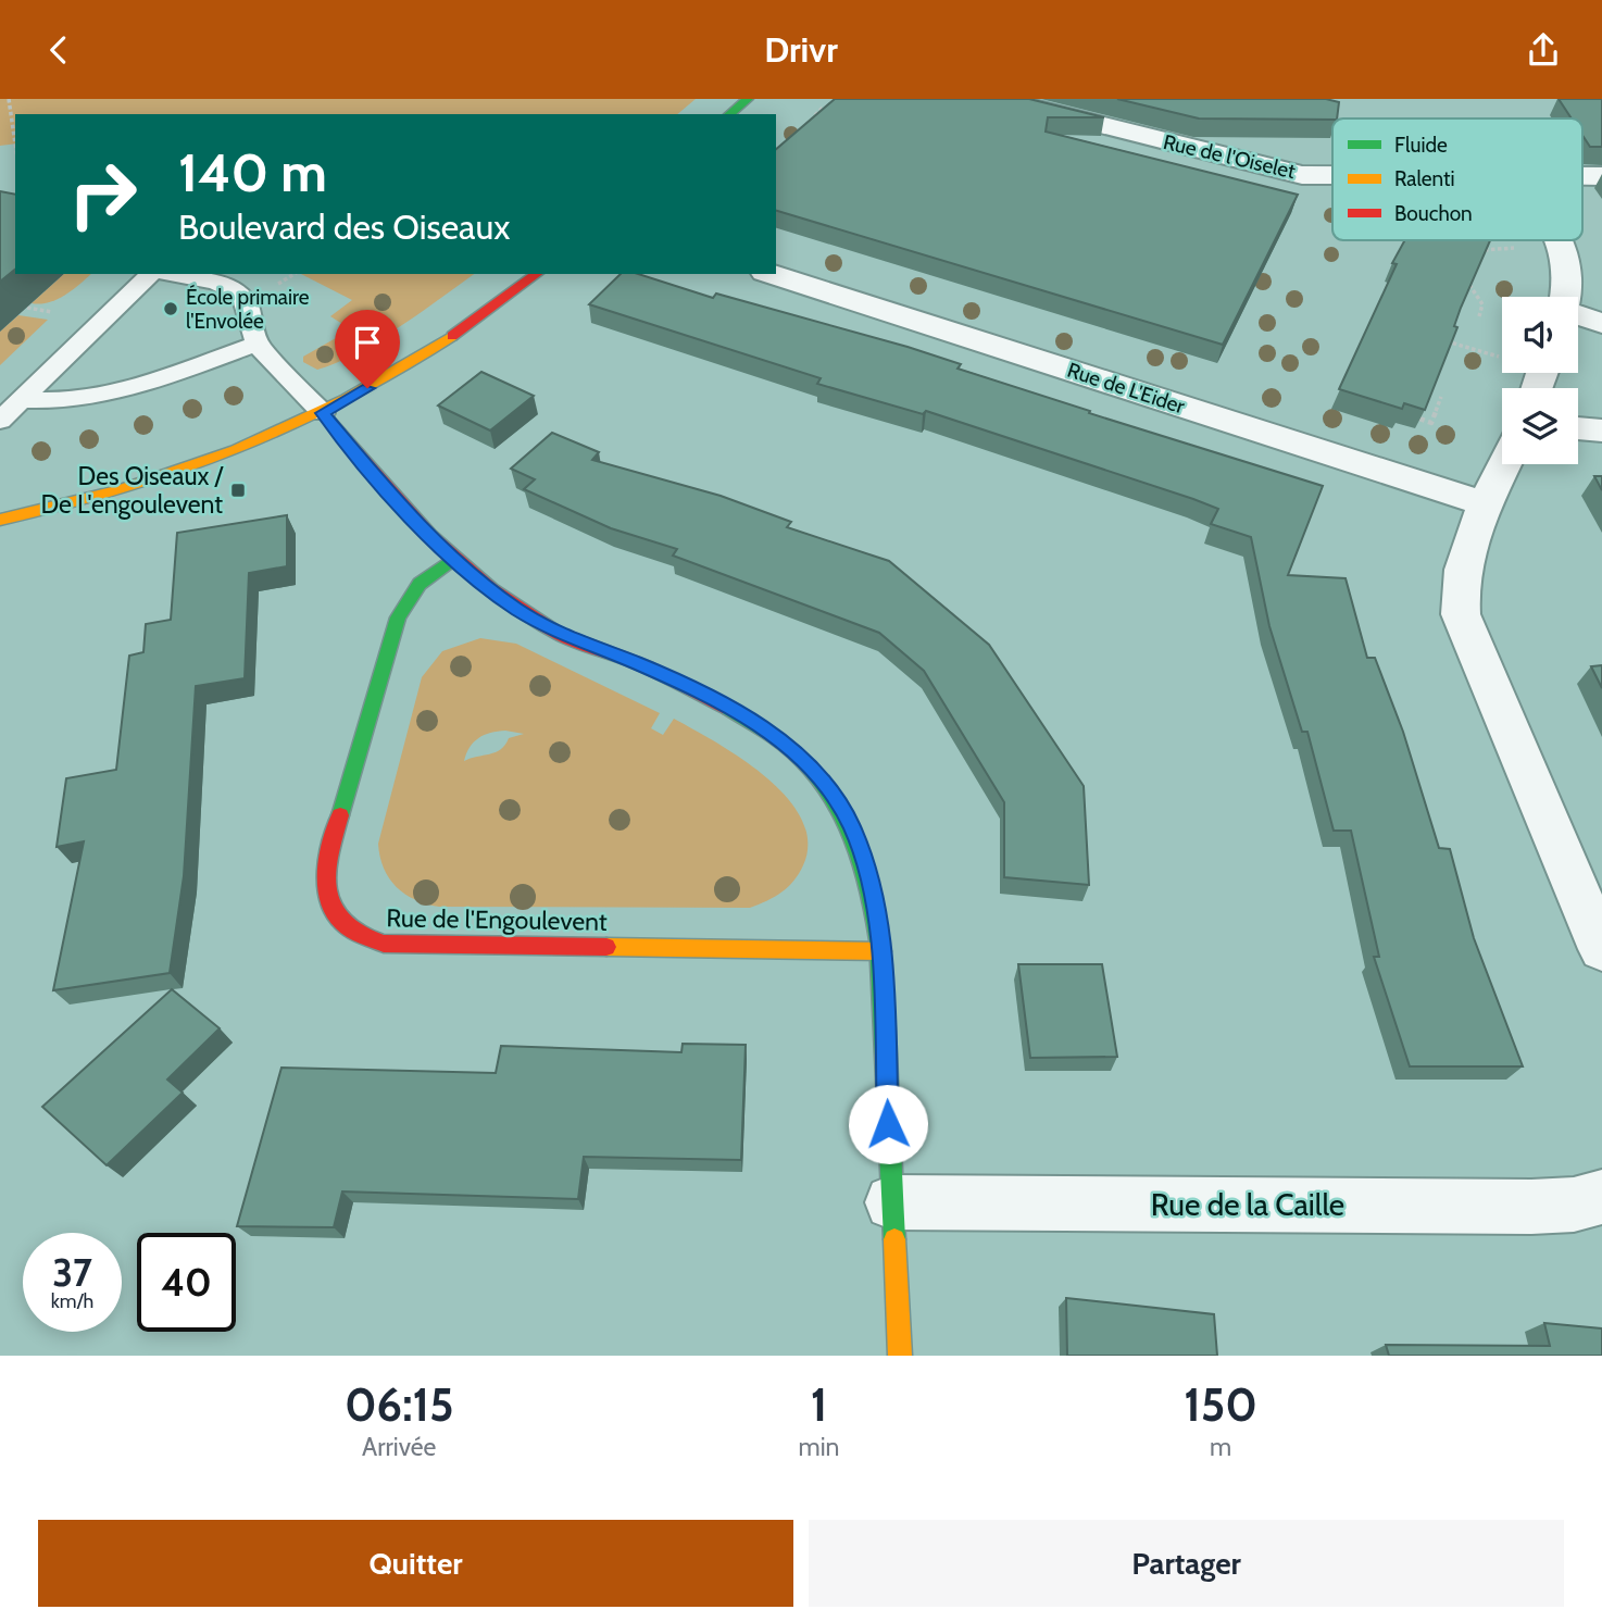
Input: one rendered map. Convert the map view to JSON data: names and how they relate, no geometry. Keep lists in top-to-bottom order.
{
  "streets": {
    "street": [
      "Rue de l'Oiselet",
      "Rue de L'Eider",
      "Rue de l'Engoulevent",
      "Rue de la Caille"
    ]
  },
  "places": {
    "other": ["École primaire l'Envolée"],
    "transit": ["Des Oiseaux / De L'engoulevent"]
  },
  "legend": ["Fluide", "Ralenti", "Bouchon"],
  "page": {
    "header": "Drivr",
    "turn": ["140 m", "Boulevard des Oiseaux"],
    "speed": "37 km/h",
    "limit": "40",
    "eta": [
      "06:15",
      "Arrivée",
      "1",
      "min",
      "150",
      "m"
    ],
    "buttons": ["Quitter", "Partager"]
  }
}
